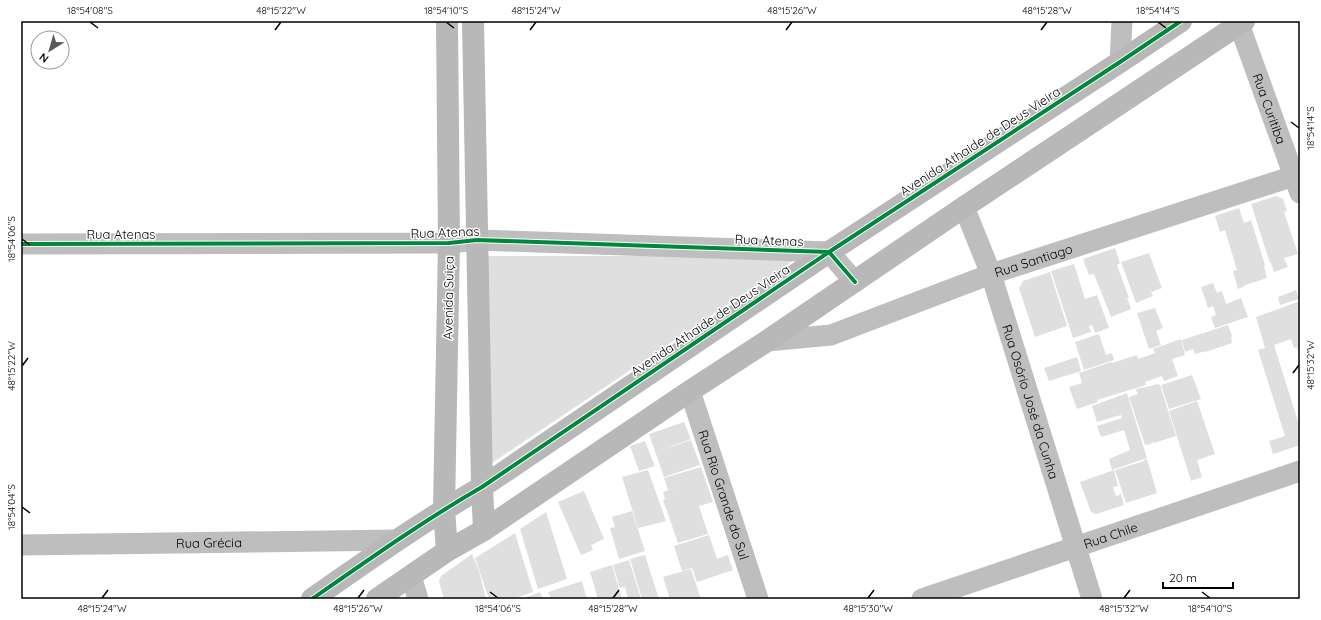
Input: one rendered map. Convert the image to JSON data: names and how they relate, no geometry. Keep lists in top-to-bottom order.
{
  "streets": {
    "street": [
      "Rua Curitiba",
      "Avenida Athaide de Deus Vieira",
      "Rua Atenas",
      "Rua Santiago",
      "Avenida Suiça",
      "Rua Osório José da Cunha",
      "Rua Rio Grande do Sul",
      "Rua Chile",
      "Rua Grécia"
    ]
  },
  "crossings": [
    ["Rua Curitiba", "Rua Santiago"],
    ["Avenida Athaide de Deus Vieira", "Rua Atenas"],
    ["Avenida Athaide de Deus Vieira", "Avenida Suiça"],
    ["Avenida Athaide de Deus Vieira", "Rua Grécia"],
    ["Rua Atenas", "Avenida Suiça"],
    ["Rua Santiago", "Rua Osório José da Cunha"],
    ["Rua Osório José da Cunha", "Rua Chile"]
  ],
  "scale_bar": "20 m",
  "north": "bottom left",
  "coordinates": [
    "18°54'08\"S",
    "48°15'22\"W",
    "18°54'10\"S",
    "48°15'24\"W",
    "48°15'26\"W",
    "48°15'28\"W",
    "18°54'14\"S",
    "18°54'06\"S",
    "48°15'32\"W",
    "18°54'04\"S",
    "48°15'30\"W"
  ]
}
